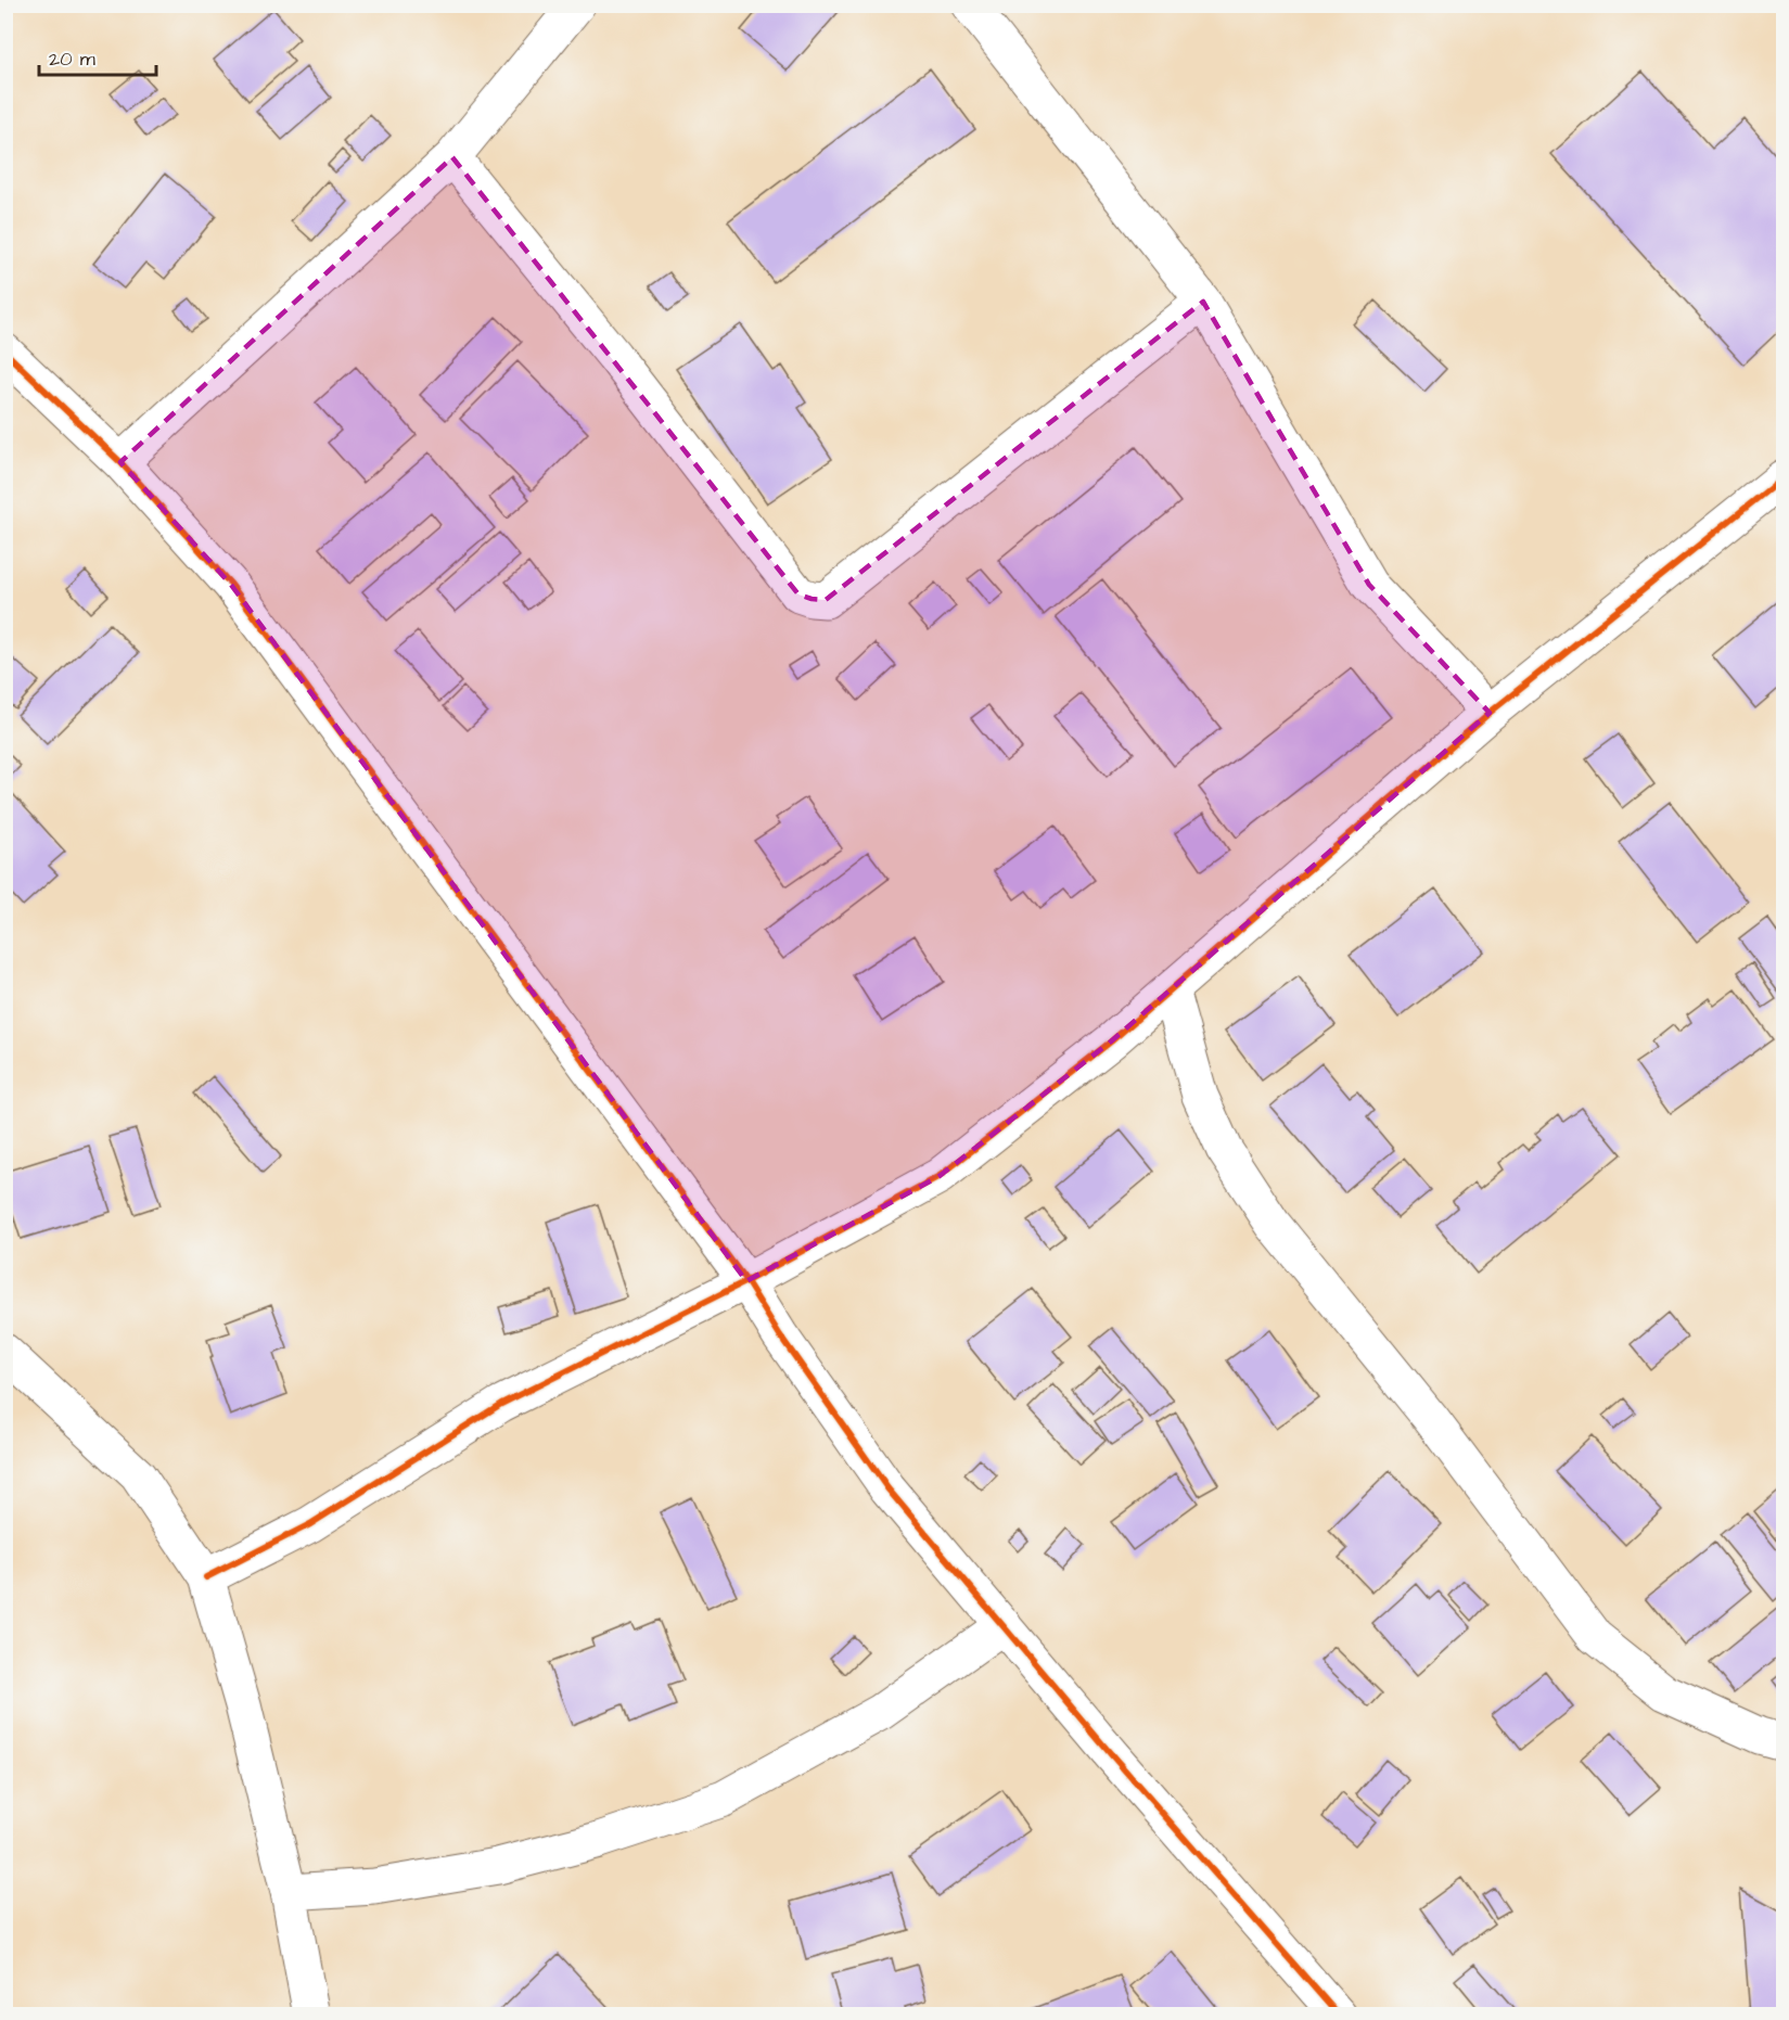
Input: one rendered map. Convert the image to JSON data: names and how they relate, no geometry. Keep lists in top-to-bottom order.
{
  "scale_bar": "20 m"
}
